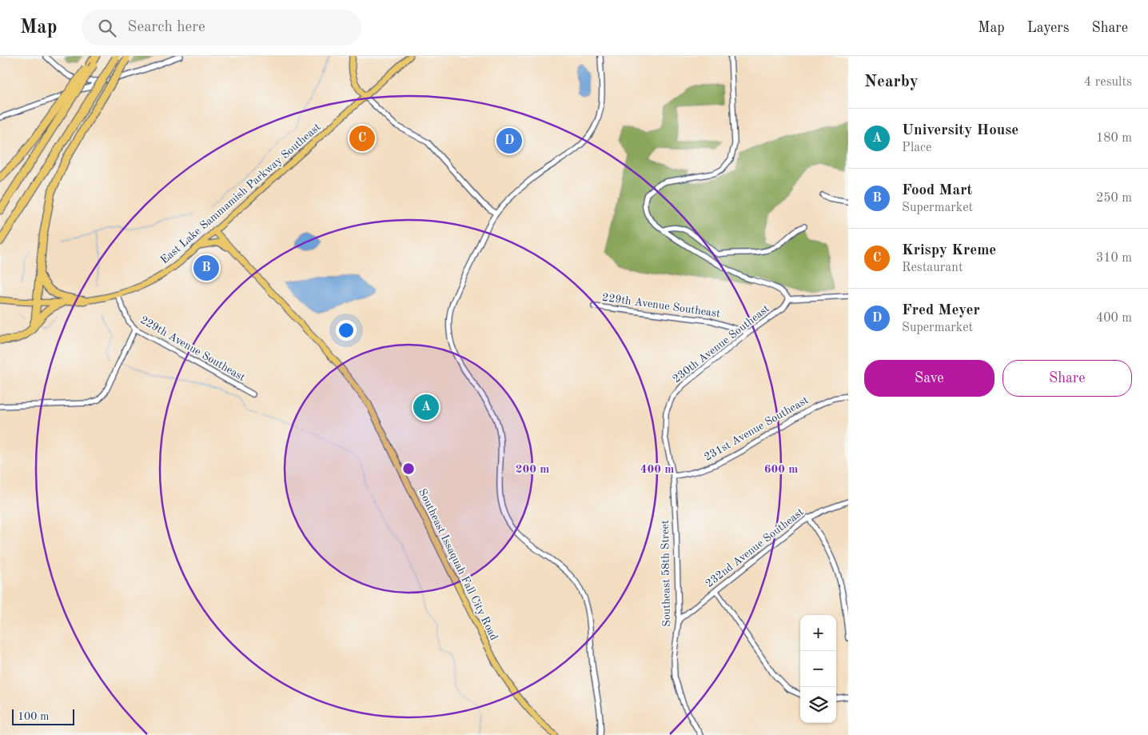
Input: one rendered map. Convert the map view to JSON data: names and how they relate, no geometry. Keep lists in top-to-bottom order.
{
  "streets": {
    "main road": ["East Lake Sammamish Parkway Southeast", "Southeast Issaquah Fall City Road"],
    "street": [
      "229th Avenue Southeast",
      "230th Avenue Southeast",
      "231st Avenue Southeast",
      "232nd Avenue Southeast",
      "Southeast 58th Street"
    ]
  },
  "crossings": [
    ["East Lake Sammamish Parkway Southeast", "229th Avenue Southeast"],
    ["East Lake Sammamish Parkway Southeast", "Southeast Issaquah Fall City Road"],
    ["229th Avenue Southeast", "230th Avenue Southeast"],
    ["230th Avenue Southeast", "Southeast 58th Street"],
    ["231st Avenue Southeast", "Southeast 58th Street"],
    ["232nd Avenue Southeast", "Southeast 58th Street"]
  ],
  "scale_bar": "100 m",
  "page": {
    "header": "Map",
    "search": "Search here",
    "nav": ["Map", "Layers", "Share"],
    "heading": ["Nearby", "4 results"],
    "list": [
      {
        "mark": "A",
        "name": "University House",
        "note": "Place",
        "value": "180 m"
      },
      {
        "mark": "B",
        "name": "Food Mart",
        "note": "Supermarket",
        "value": "250 m"
      },
      {
        "mark": "C",
        "name": "Krispy Kreme",
        "note": "Restaurant",
        "value": "310 m"
      },
      {
        "mark": "D",
        "name": "Fred Meyer",
        "note": "Supermarket",
        "value": "400 m"
      }
    ],
    "pins": [
      "C",
      "D",
      "B",
      "A"
    ],
    "buttons": ["Save", "Share"],
    "map_buttons": ["+", "−"],
    "scale": "100 m"
  },
  "rings": ["200 m", "400 m", "600 m"]
}
